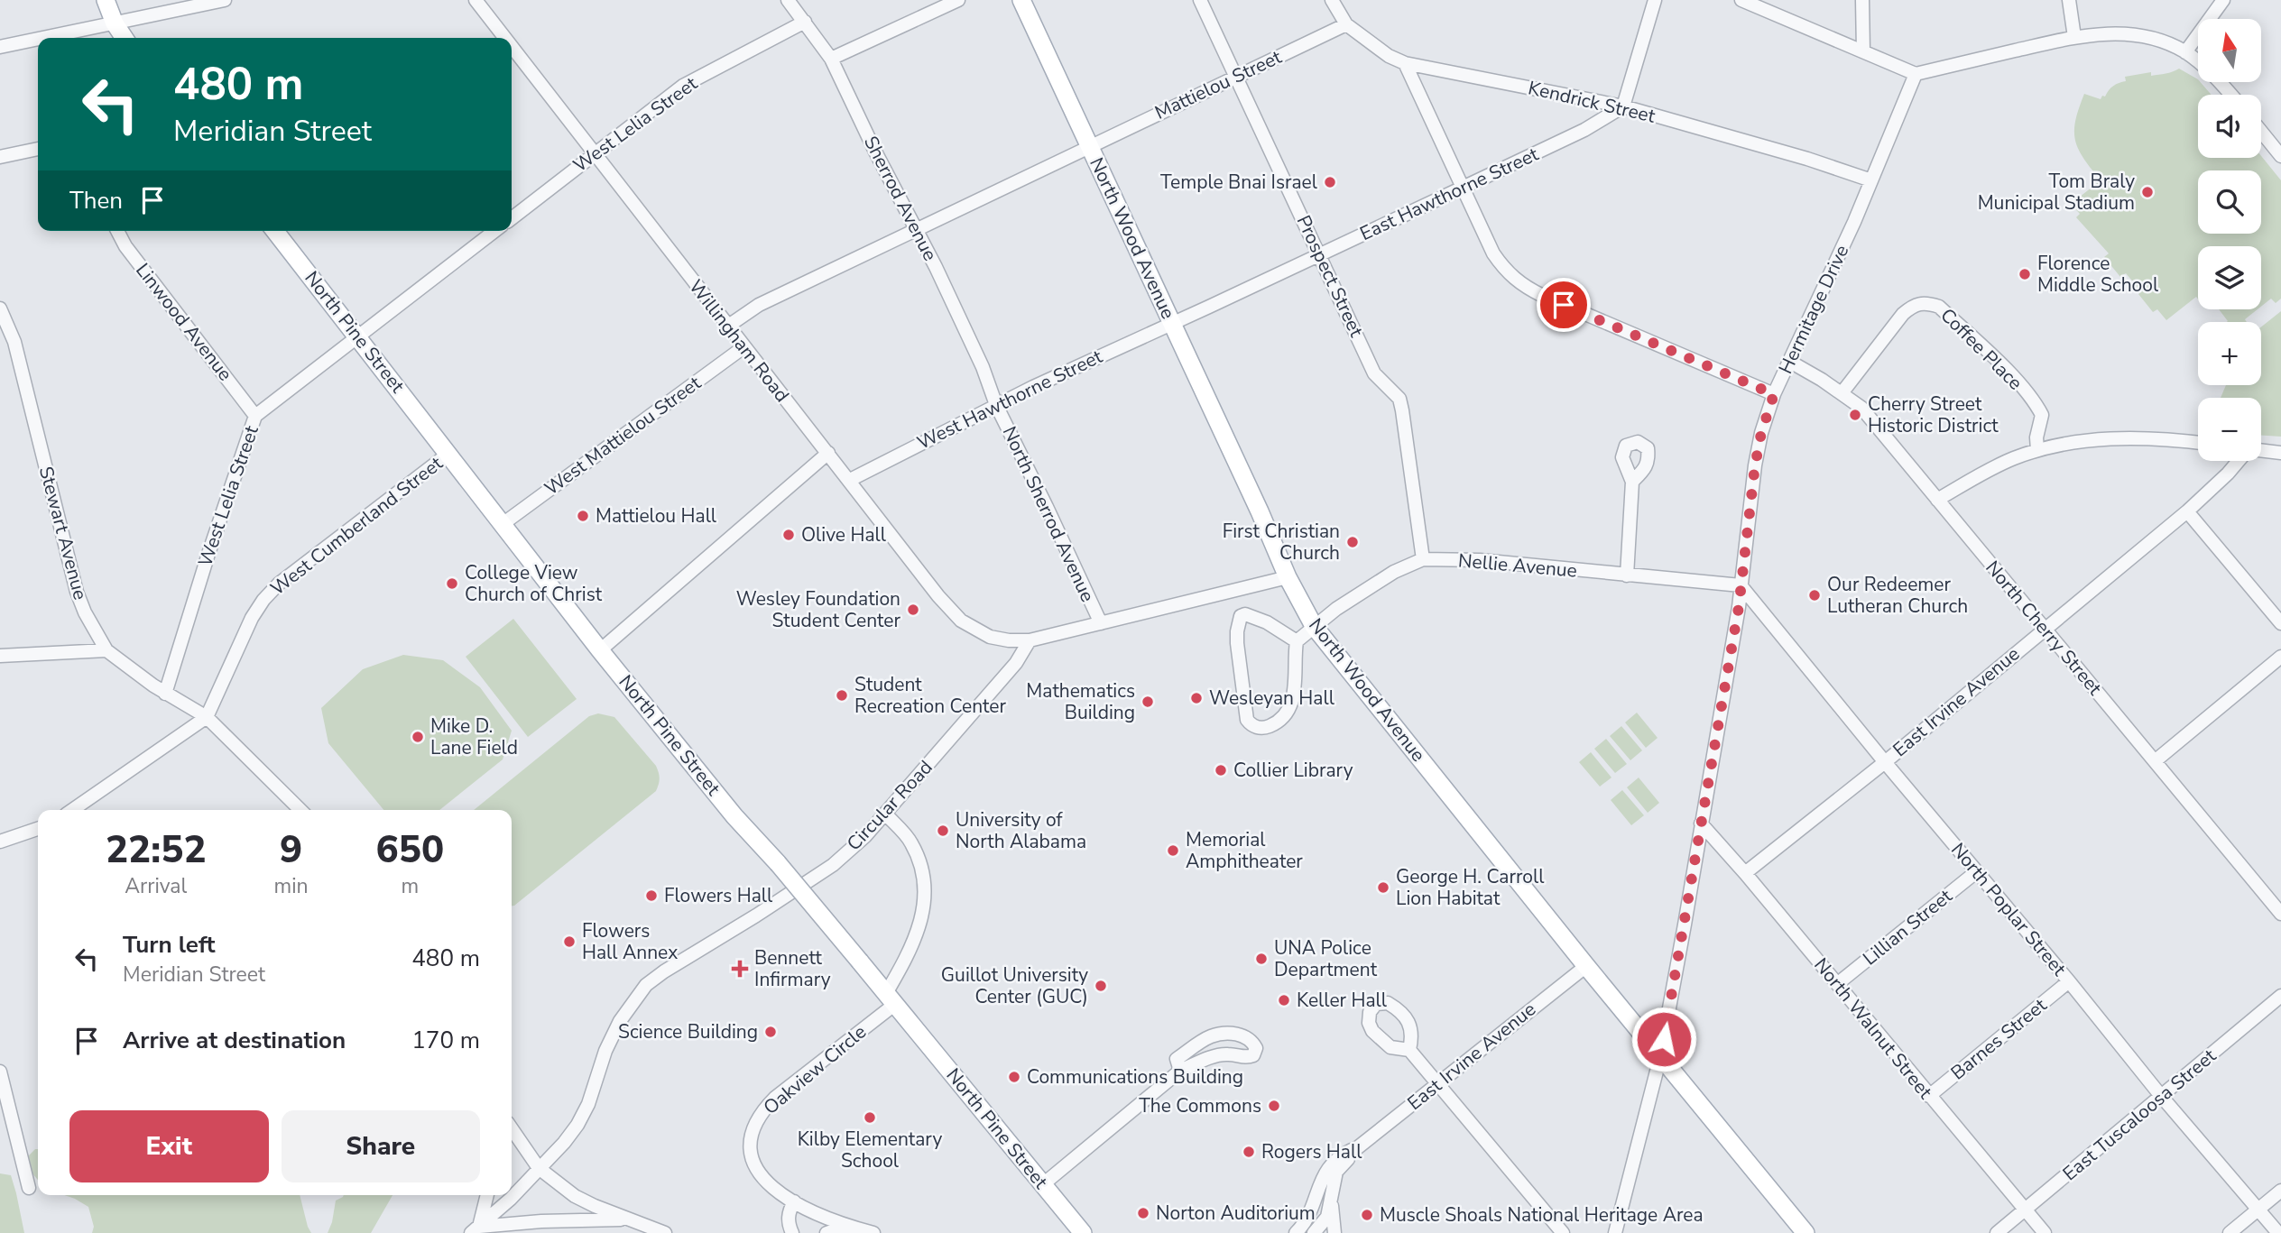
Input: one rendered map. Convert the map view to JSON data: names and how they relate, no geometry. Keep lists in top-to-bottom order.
{
  "streets": {
    "main road": ["North Wood Avenue", "North Pine Street"],
    "street": [
      "Mattielou Street",
      "Kendrick Street",
      "West Lelia Street",
      "East Hawthorne Street",
      "Sherrod Avenue",
      "Prospect Street",
      "Hermitage Drive",
      "Linwood Avenue",
      "Willingham Road",
      "Coffee Place",
      "West Hawthorne Street",
      "West Mattielou Street",
      "North Sherrod Avenue",
      "West Cumberland Street",
      "Stewart Avenue",
      "Nellie Avenue",
      "North Cherry Street",
      "East Irvine Avenue",
      "Circular Road",
      "North Poplar Street",
      "Lillian Street",
      "North Walnut Street",
      "Barnes Street",
      "Oakview Circle",
      "East Tuscaloosa Street"
    ]
  },
  "crossings": [
    ["Mattielou Street", "Kendrick Street"],
    ["Mattielou Street", "North Wood Avenue"],
    ["Mattielou Street", "Prospect Street"],
    ["Kendrick Street", "East Hawthorne Street"],
    ["Kendrick Street", "Hermitage Drive"],
    ["West Lelia Street", "Sherrod Avenue"],
    ["West Lelia Street", "Linwood Avenue"],
    ["West Lelia Street", "North Pine Street"],
    ["West Lelia Street", "Willingham Road"],
    ["West Lelia Street", "Stewart Avenue"],
    ["East Hawthorne Street", "North Wood Avenue"],
    ["East Hawthorne Street", "Prospect Street"],
    ["East Hawthorne Street", "West Hawthorne Street"],
    ["Sherrod Avenue", "West Hawthorne Street"],
    ["Sherrod Avenue", "North Sherrod Avenue"],
    ["North Wood Avenue", "Hermitage Drive"],
    ["North Wood Avenue", "West Hawthorne Street"],
    ["North Wood Avenue", "Nellie Avenue"],
    ["North Wood Avenue", "East Irvine Avenue"],
    ["Prospect Street", "Nellie Avenue"],
    ["Hermitage Drive", "Nellie Avenue"],
    ["Hermitage Drive", "North Cherry Street"],
    ["Hermitage Drive", "North Poplar Street"],
    ["Hermitage Drive", "North Walnut Street"],
    ["North Pine Street", "West Mattielou Street"],
    ["North Pine Street", "West Cumberland Street"],
    ["North Pine Street", "Oakview Circle"],
    ["Willingham Road", "West Hawthorne Street"],
    ["Willingham Road", "West Mattielou Street"],
    ["Willingham Road", "Circular Road"],
    ["Coffee Place", "North Cherry Street"],
    ["West Hawthorne Street", "North Sherrod Avenue"],
    ["West Cumberland Street", "Stewart Avenue"],
    ["Nellie Avenue", "North Poplar Street"],
    ["North Cherry Street", "East Irvine Avenue"],
    ["East Irvine Avenue", "North Poplar Street"],
    ["East Irvine Avenue", "North Walnut Street"],
    ["North Poplar Street", "Lillian Street"],
    ["North Poplar Street", "Barnes Street"],
    ["North Poplar Street", "East Tuscaloosa Street"],
    ["Lillian Street", "North Walnut Street"],
    ["North Walnut Street", "Barnes Street"],
    ["North Walnut Street", "East Tuscaloosa Street"]
  ],
  "places": {
    "other": [
      "Temple Bnai Israel",
      "Tom Braly Municipal Stadium",
      "Florence Middle School",
      "Cherry Street Historic District",
      "Mattielou Hall",
      "Olive Hall",
      "First Christian Church",
      "College View Church of Christ",
      "Our Redeemer Lutheran Church",
      "Wesley Foundation Student Center",
      "Student Recreation Center",
      "Wesleyan Hall",
      "Mathematics Building",
      "Mike D. Lane Field",
      "Collier Library",
      "University of North Alabama",
      "Memorial Amphitheater",
      "George H. Carroll Lion Habitat",
      "Flowers Hall",
      "Flowers Hall Annex",
      "UNA Police Department",
      "Guillot University Center (GUC)",
      "Keller Hall",
      "Science Building",
      "Communications Building",
      "The Commons",
      "Kilby Elementary School",
      "Rogers Hall",
      "Norton Auditorium",
      "Muscle Shoals National Heritage Area"
    ],
    "health": ["Bennett Infirmary"]
  },
  "north": "top",
  "page": {
    "map_buttons": ["+", "−"],
    "turn": ["480 m", "Meridian Street"],
    "then": "Then",
    "eta": [
      "22:52",
      "Arrival",
      "9",
      "min",
      "650",
      "m"
    ],
    "list": [
      {
        "name": "Turn left",
        "note": "Meridian Street",
        "value": "480 m"
      },
      {
        "name": "Arrive at destination",
        "value": "170 m"
      }
    ],
    "buttons": ["Exit", "Share"]
  }
}
